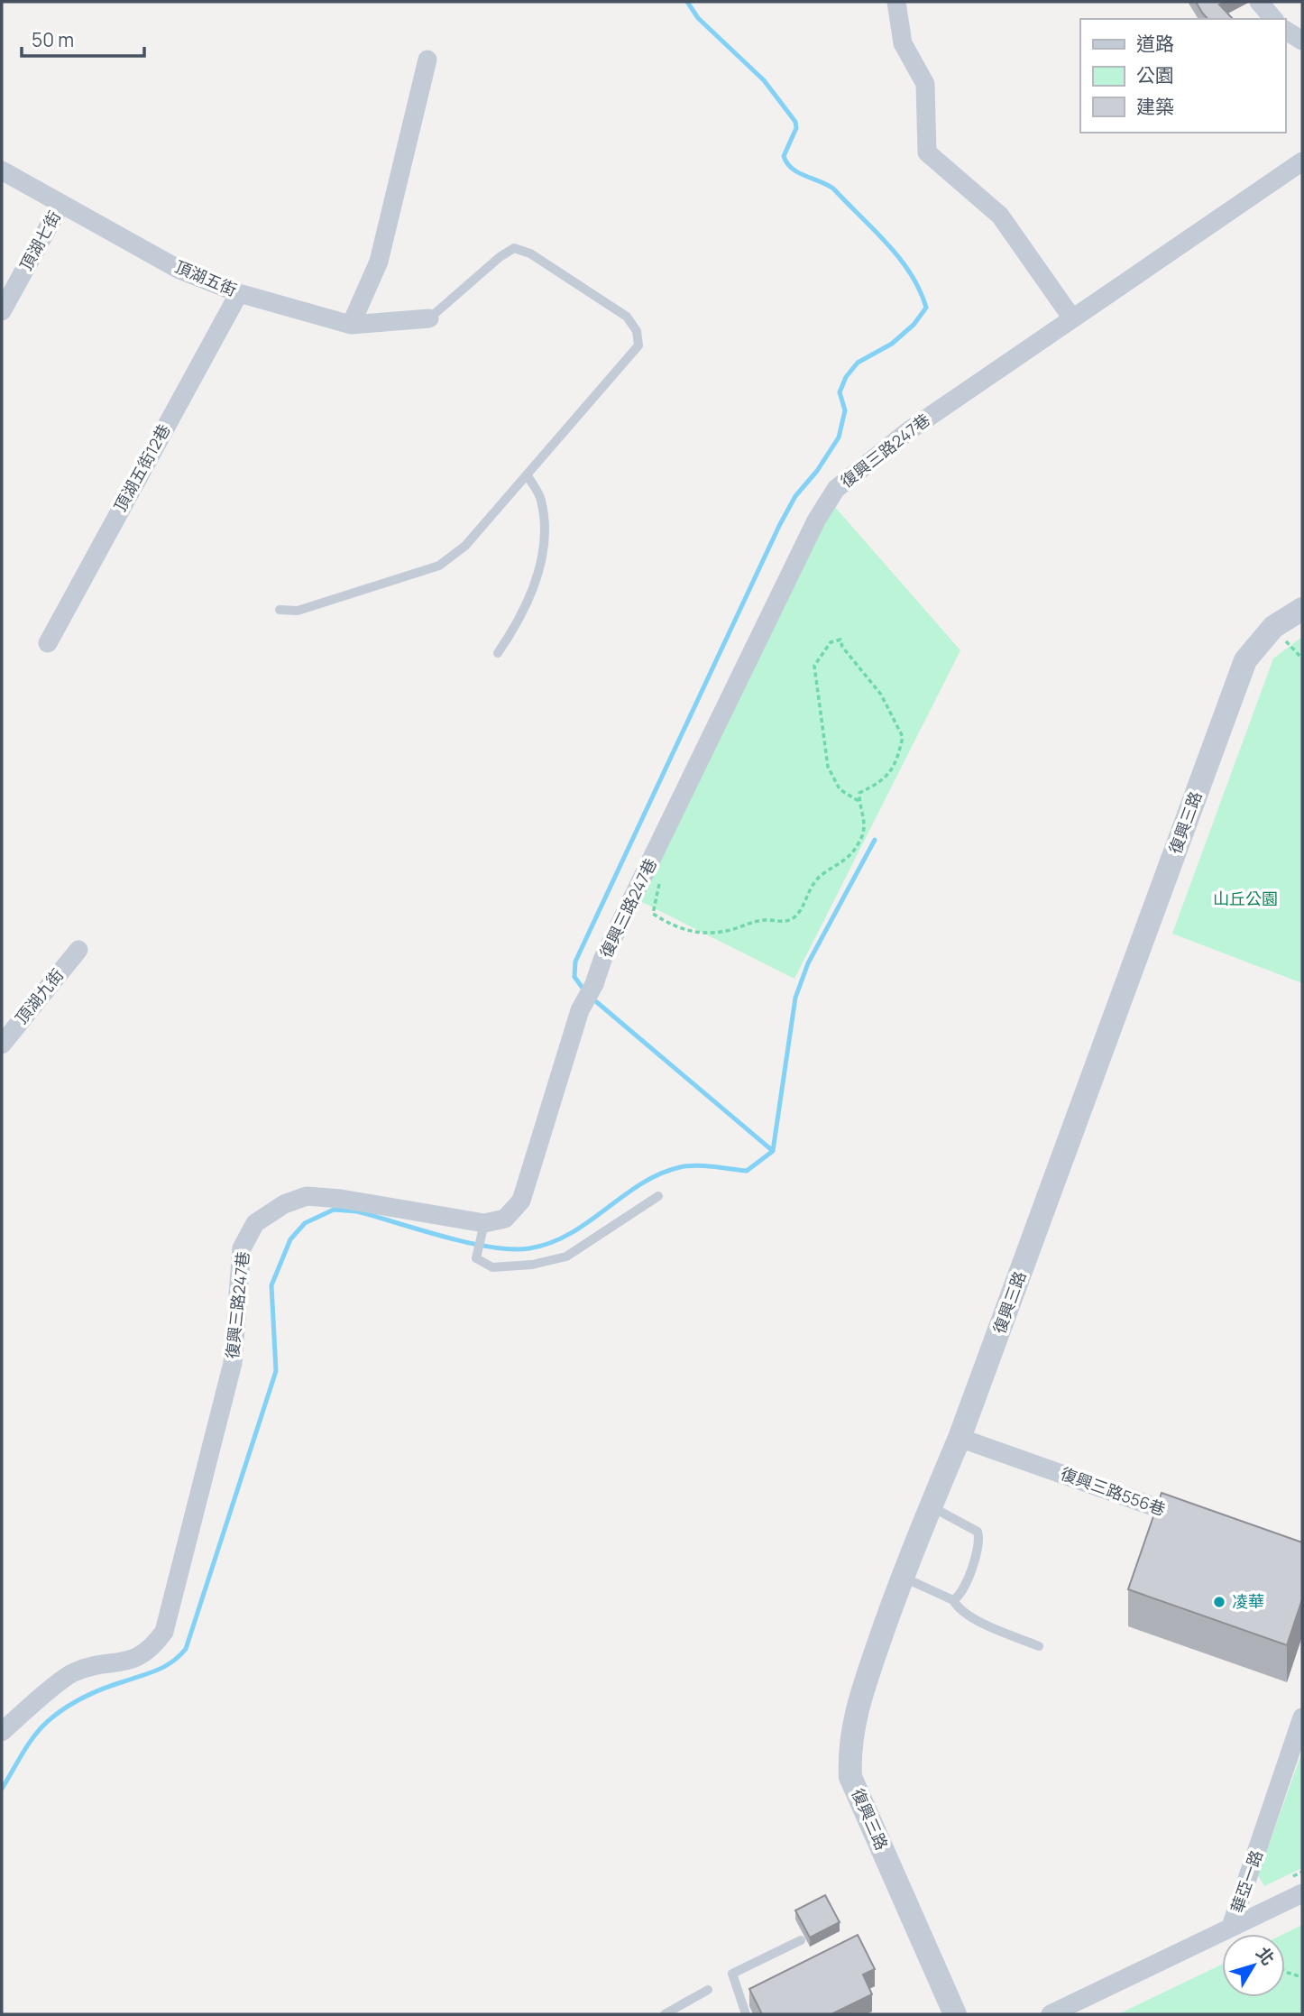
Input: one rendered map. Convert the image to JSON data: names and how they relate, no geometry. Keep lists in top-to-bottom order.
{
  "streets": {
    "street": [
      "頂湖七街",
      "頂湖五街",
      "復興三路247巷",
      "頂湖五街12巷",
      "復興三路",
      "頂湖九街",
      "復興三路556巷",
      "華亞一路"
    ]
  },
  "crossings": [
    ["頂湖七街", "頂湖五街"],
    ["頂湖五街", "頂湖五街12巷"],
    ["復興三路", "復興三路556巷"]
  ],
  "parks": ["山丘公園"],
  "places": ["凌華"],
  "legend": ["道路", "公園", "建築"],
  "scale_bar": "50 m",
  "north": "top right"
}
